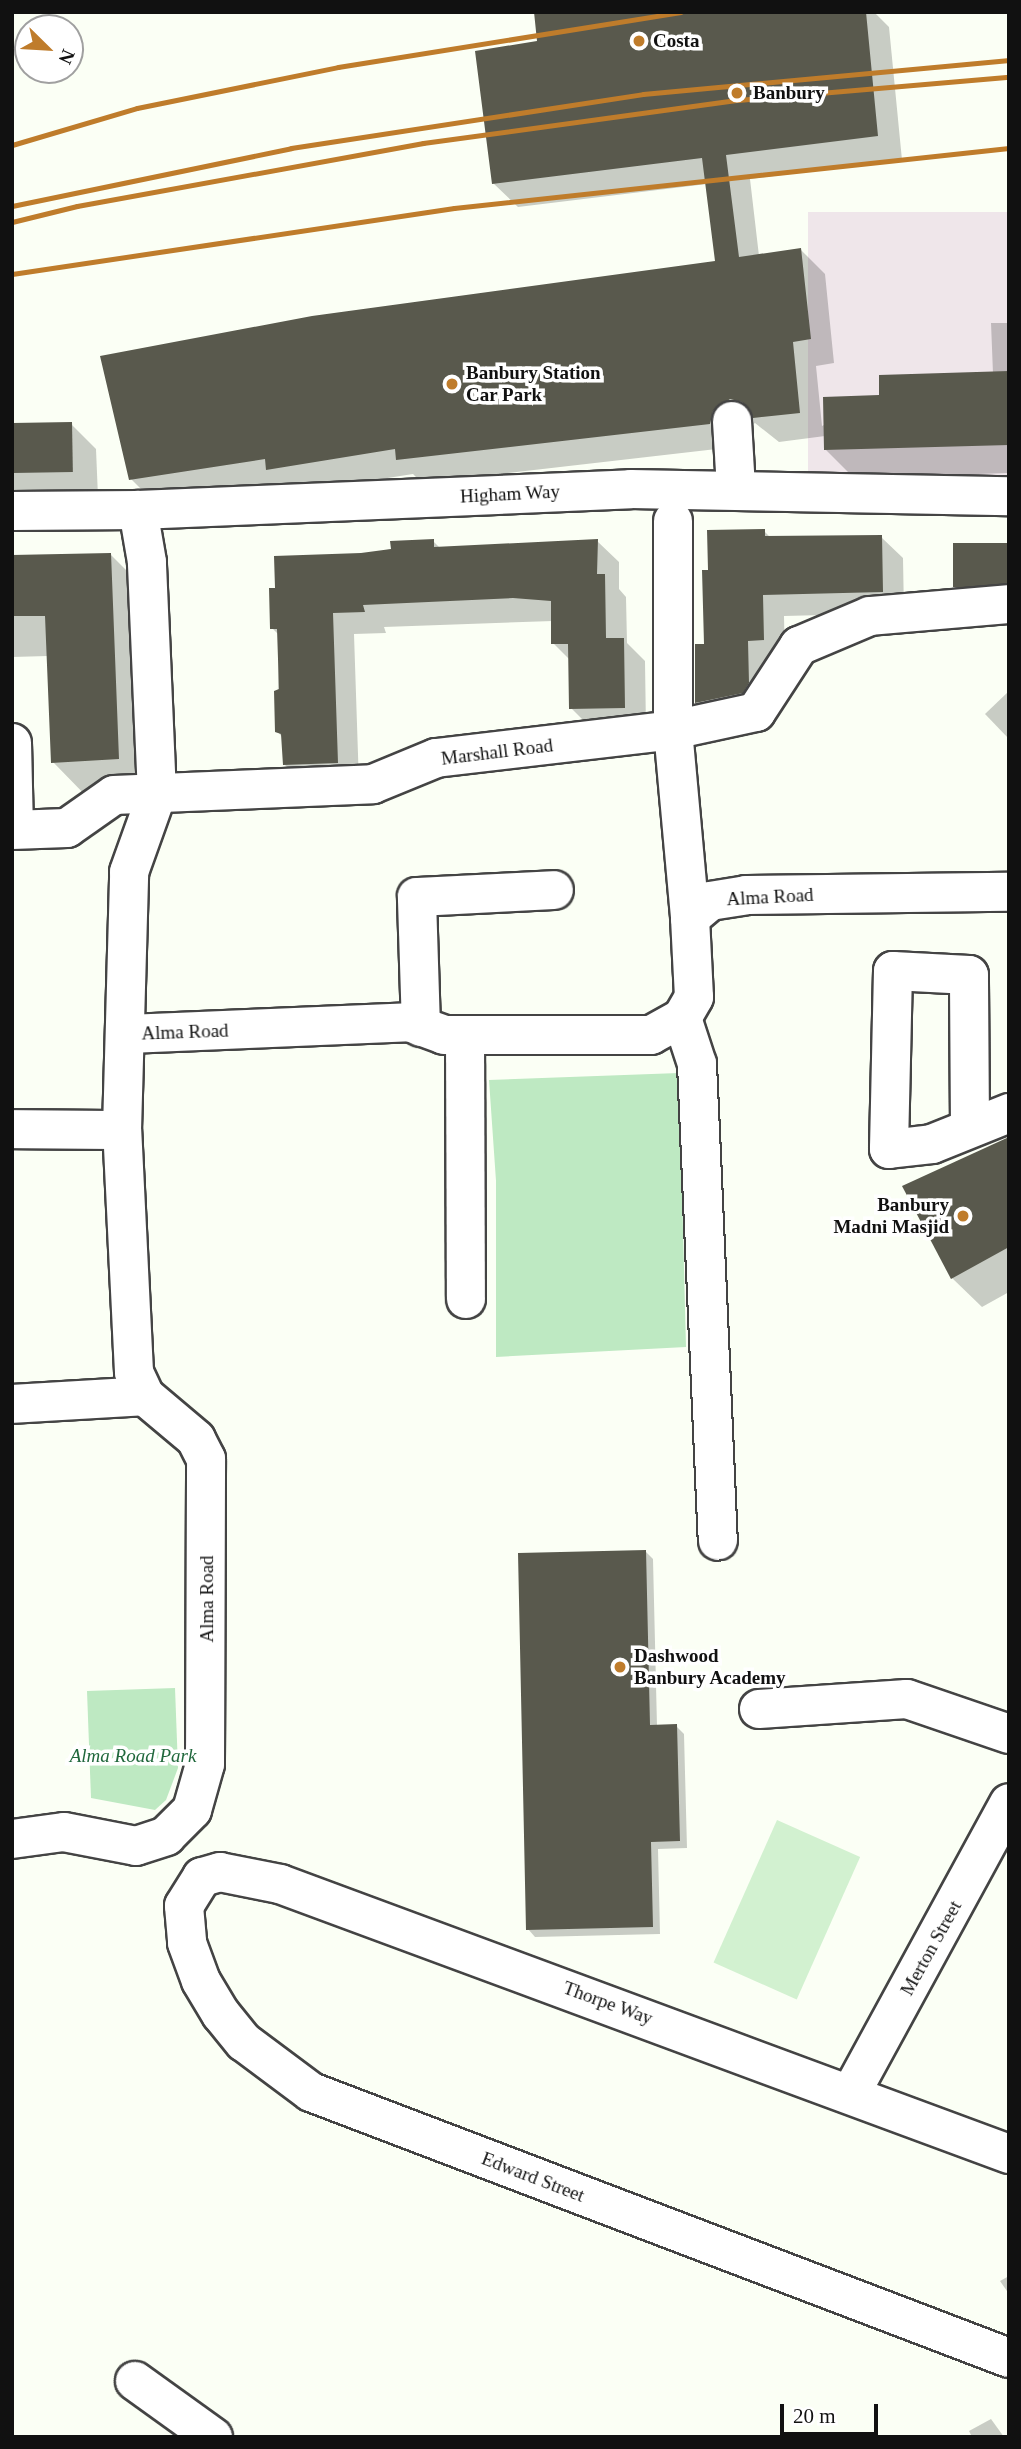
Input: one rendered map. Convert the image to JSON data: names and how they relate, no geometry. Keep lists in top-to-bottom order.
{
  "streets": {
    "street": [
      "Higham Way",
      "Marshall Road",
      "Alma Road",
      "Merton Street",
      "Thorpe Way",
      "Edward Street"
    ]
  },
  "crossings": [
    ["Merton Street", "Thorpe Way"],
    ["Thorpe Way", "Edward Street"]
  ],
  "parks": ["Alma Road Park"],
  "places": [
    "Costa",
    "Banbury",
    "Banbury Station Car Park",
    "Banbury Madni Masjid",
    "Dashwood Banbury Academy"
  ],
  "scale_bar": "20 m",
  "north": "bottom right"
}
